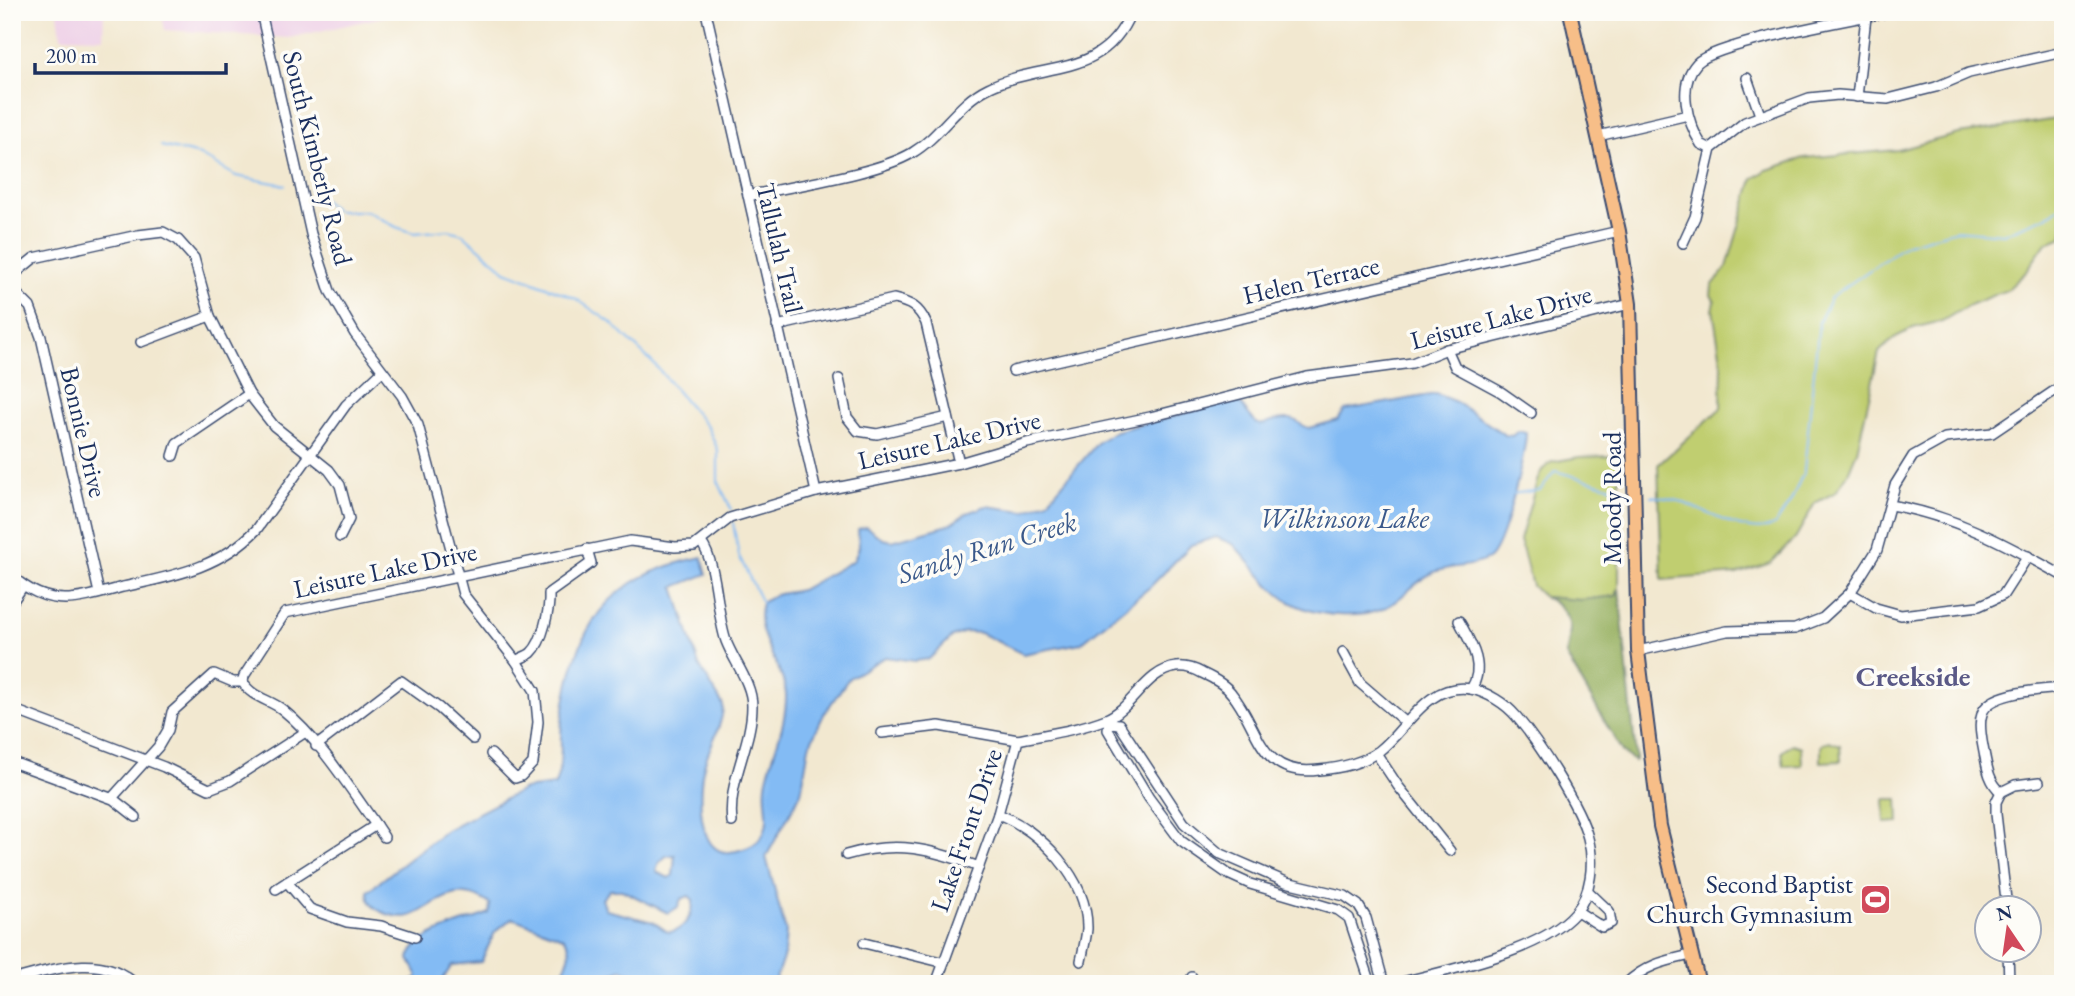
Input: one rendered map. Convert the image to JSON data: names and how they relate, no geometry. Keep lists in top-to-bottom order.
{
  "streets": {
    "main road": ["Moody Road"],
    "street": [
      "South Kimberly Road",
      "Tallulah Trail",
      "Helen Terrace",
      "Leisure Lake Drive",
      "Bonnie Drive",
      "Lake Front Drive"
    ]
  },
  "crossings": [
    ["South Kimberly Road", "Leisure Lake Drive"],
    ["Tallulah Trail", "Leisure Lake Drive"],
    ["Helen Terrace", "Moody Road"],
    ["Leisure Lake Drive", "Moody Road"]
  ],
  "districts": ["Creekside"],
  "water": ["Wilkinson Lake", "Sandy Run Creek"],
  "places": {
    "sports": ["Second Baptist Church Gymnasium"]
  },
  "scale_bar": "200 m",
  "north": "top"
}
